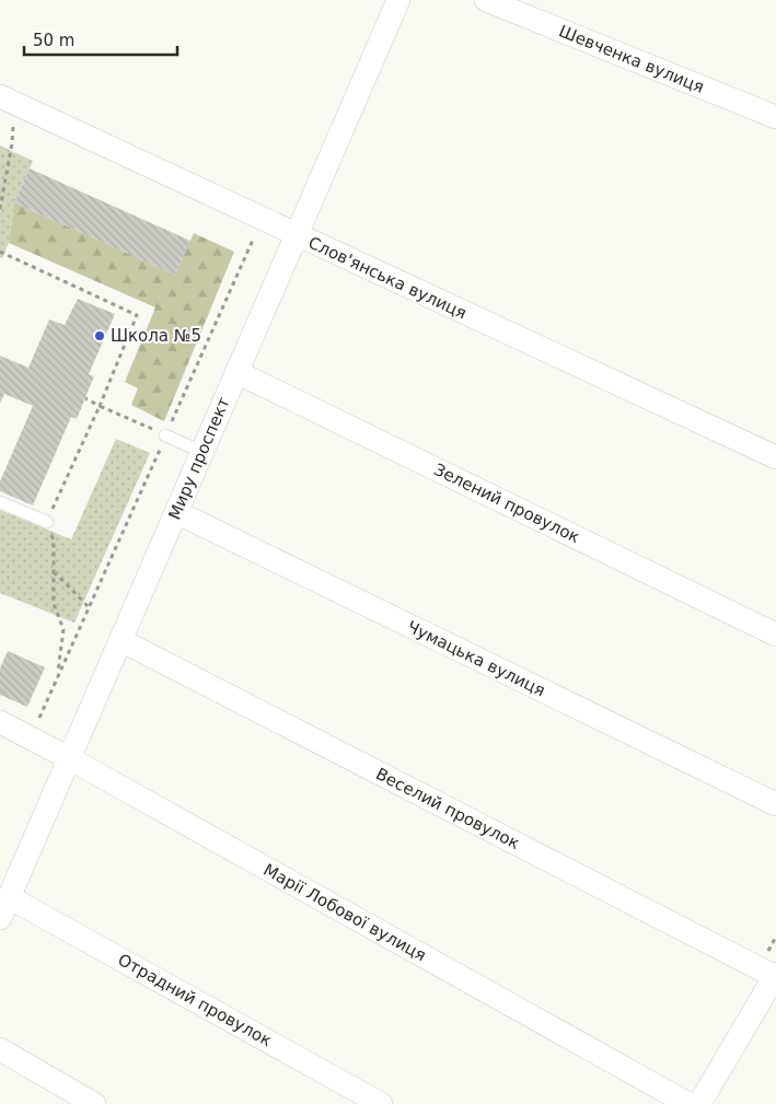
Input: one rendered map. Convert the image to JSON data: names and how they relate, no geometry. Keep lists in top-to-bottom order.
{
  "streets": {
    "street": [
      "Шевченка вулиця",
      "Слов'янська вулиця",
      "Миру проспект",
      "Зелений провулок",
      "Чумацька вулиця",
      "Веселий провулок",
      "Марії Лобової вулиця",
      "Отрадний провулок"
    ]
  },
  "crossings": [
    ["Слов'янська вулиця", "Миру проспект"],
    ["Миру проспект", "Зелений провулок"],
    ["Миру проспект", "Чумацька вулиця"],
    ["Миру проспект", "Веселий провулок"],
    ["Миру проспект", "Марії Лобової вулиця"],
    ["Миру проспект", "Отрадний провулок"]
  ],
  "places": ["Школа №5"],
  "scale_bar": "50 m"
}
